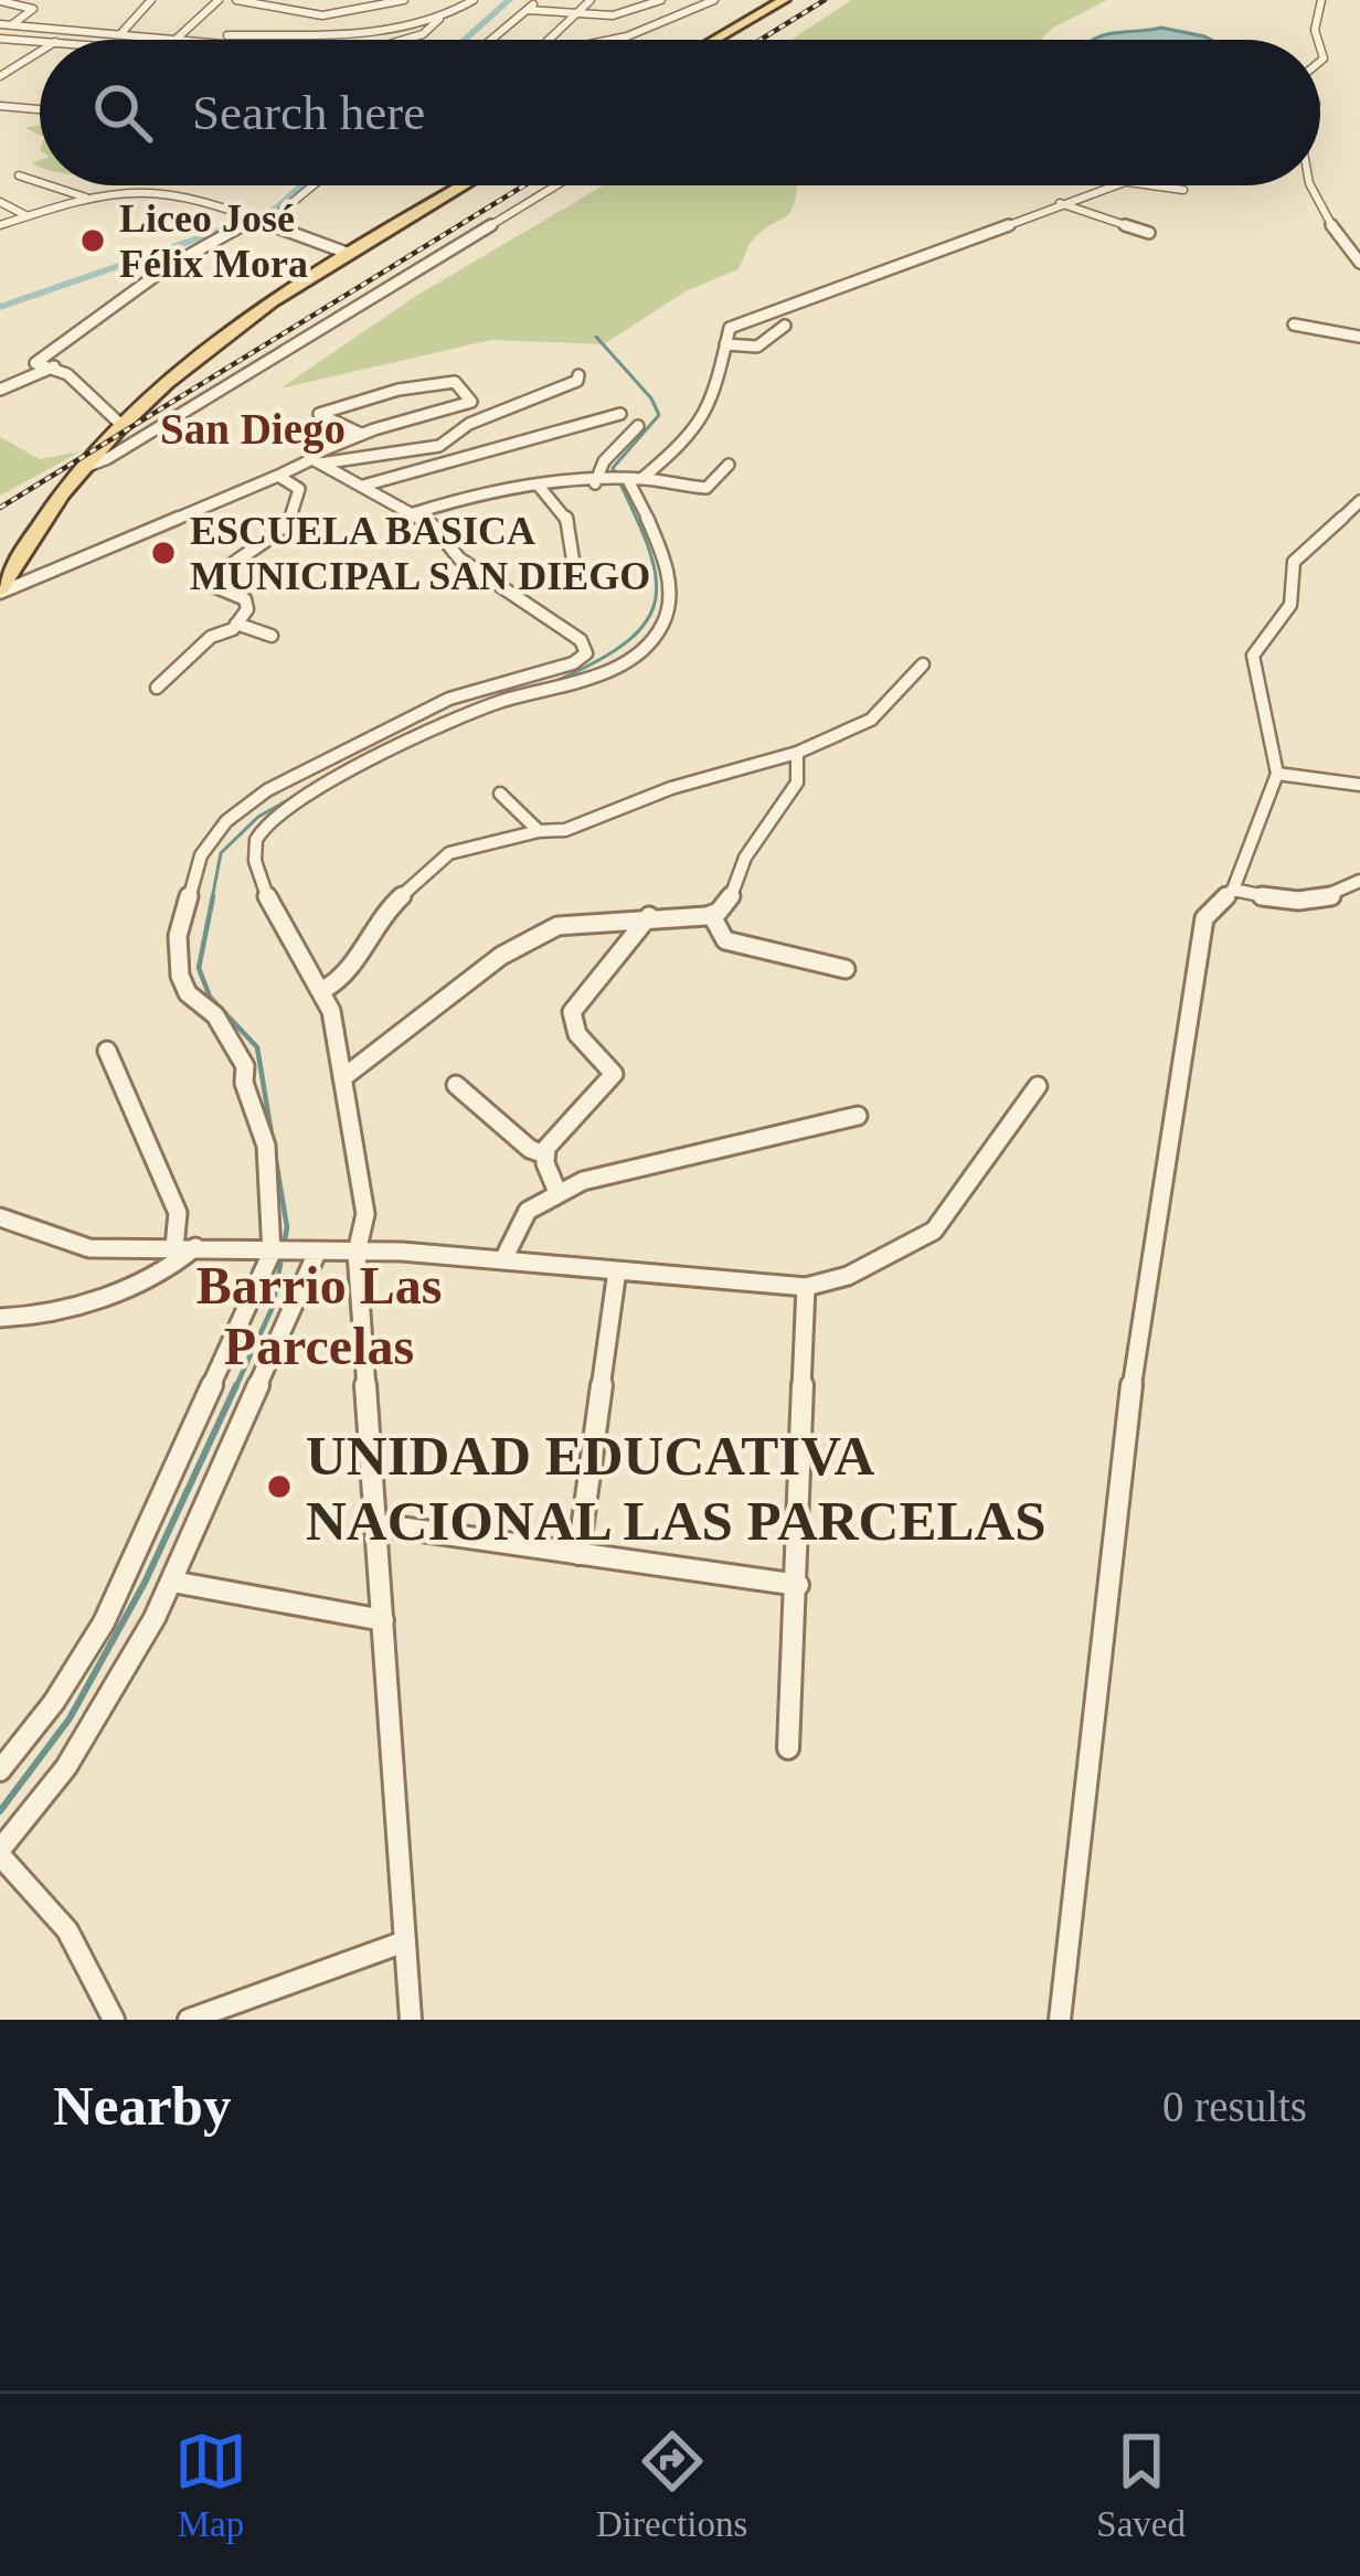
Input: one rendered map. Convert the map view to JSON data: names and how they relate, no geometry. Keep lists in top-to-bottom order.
{
  "districts": ["San Diego", "Barrio Las Parcelas"],
  "places": ["Liceo José Félix Mora", "ESCUELA BASICA MUNICIPAL SAN DIEGO", "UNIDAD EDUCATIVA NACIONAL LAS PARCELAS"],
  "page": {
    "search": "Search here",
    "heading": ["Nearby", "0 results"],
    "nav": ["Map", "Directions", "Saved"]
  }
}
